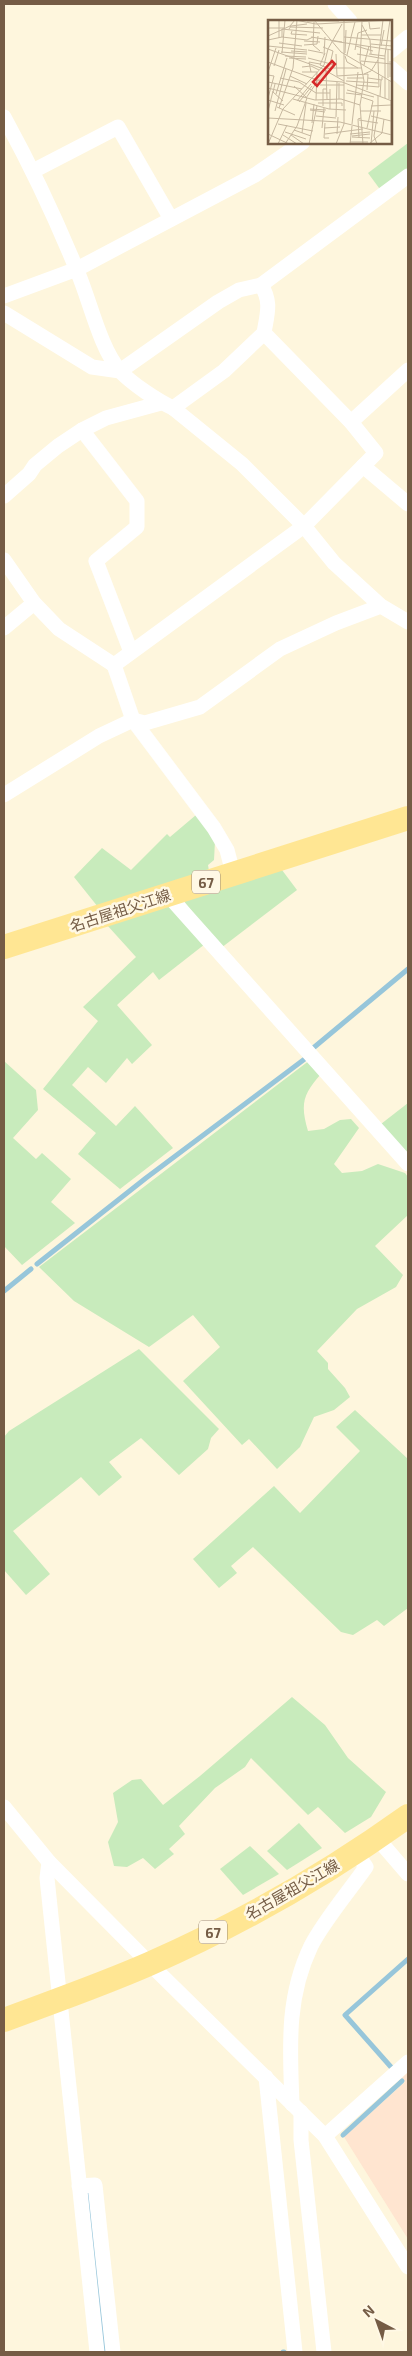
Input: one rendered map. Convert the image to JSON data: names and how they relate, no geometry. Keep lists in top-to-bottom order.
{
  "streets": {
    "main road": ["67", "名古屋祖父江線"]
  },
  "north": "top left"
}
